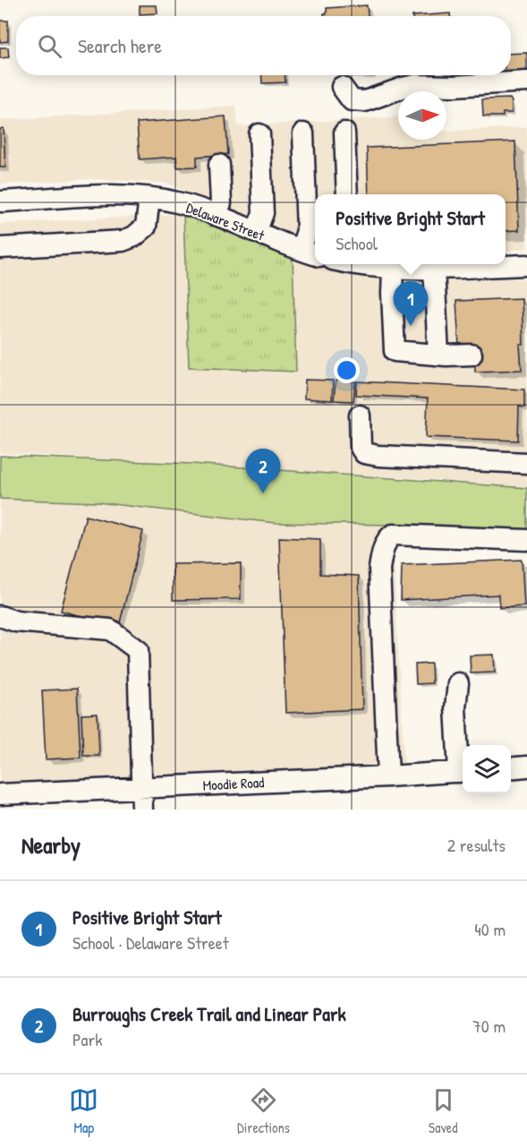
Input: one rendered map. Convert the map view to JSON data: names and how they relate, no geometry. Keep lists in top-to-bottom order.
{
  "streets": {
    "street": ["Delaware Street", "Moodie Road"]
  },
  "north": "right",
  "page": {
    "search": "Search here",
    "popup": ["Positive Bright Start", "School"],
    "pins": ["1", "2"],
    "heading": ["Nearby", "2 results"],
    "list": [
      {
        "mark": "1",
        "name": "Positive Bright Start",
        "note": "School · Delaware Street",
        "value": "40 m"
      },
      {
        "mark": "2",
        "name": "Burroughs Creek Trail and Linear Park",
        "note": "Park",
        "value": "70 m"
      }
    ],
    "nav": ["Map", "Directions", "Saved"]
  }
}
